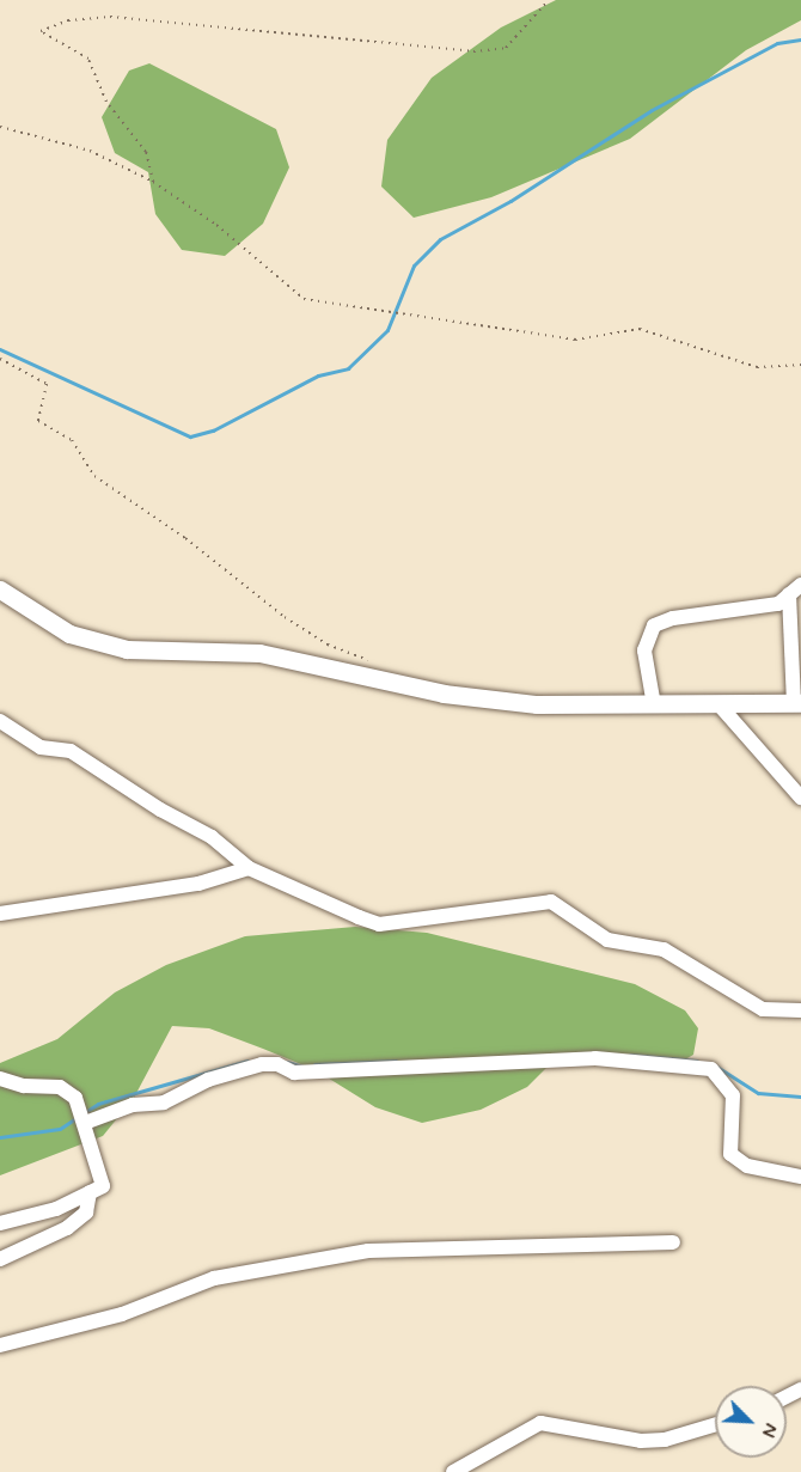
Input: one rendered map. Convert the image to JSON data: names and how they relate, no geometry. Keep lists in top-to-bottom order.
{
  "north": "bottom right"
}
